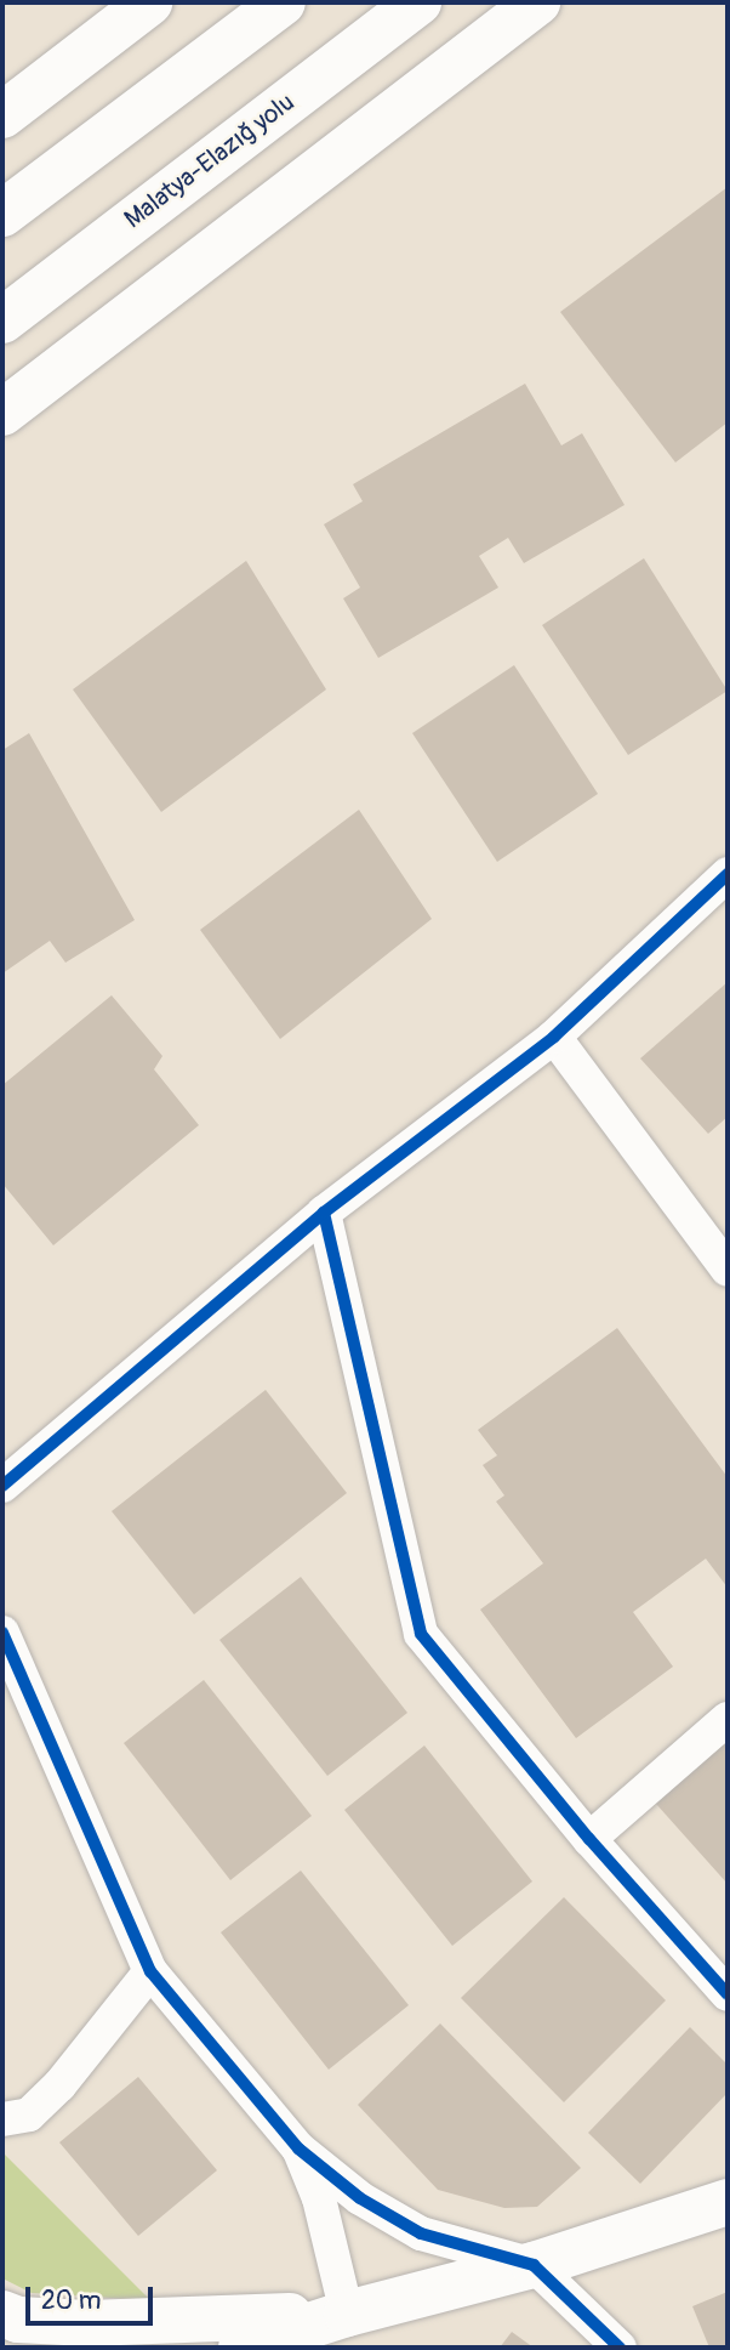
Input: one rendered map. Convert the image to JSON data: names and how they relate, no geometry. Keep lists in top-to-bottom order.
{
  "streets": {
    "main road": ["Malatya-Elazığ yolu"]
  },
  "scale_bar": "20 m"
}
